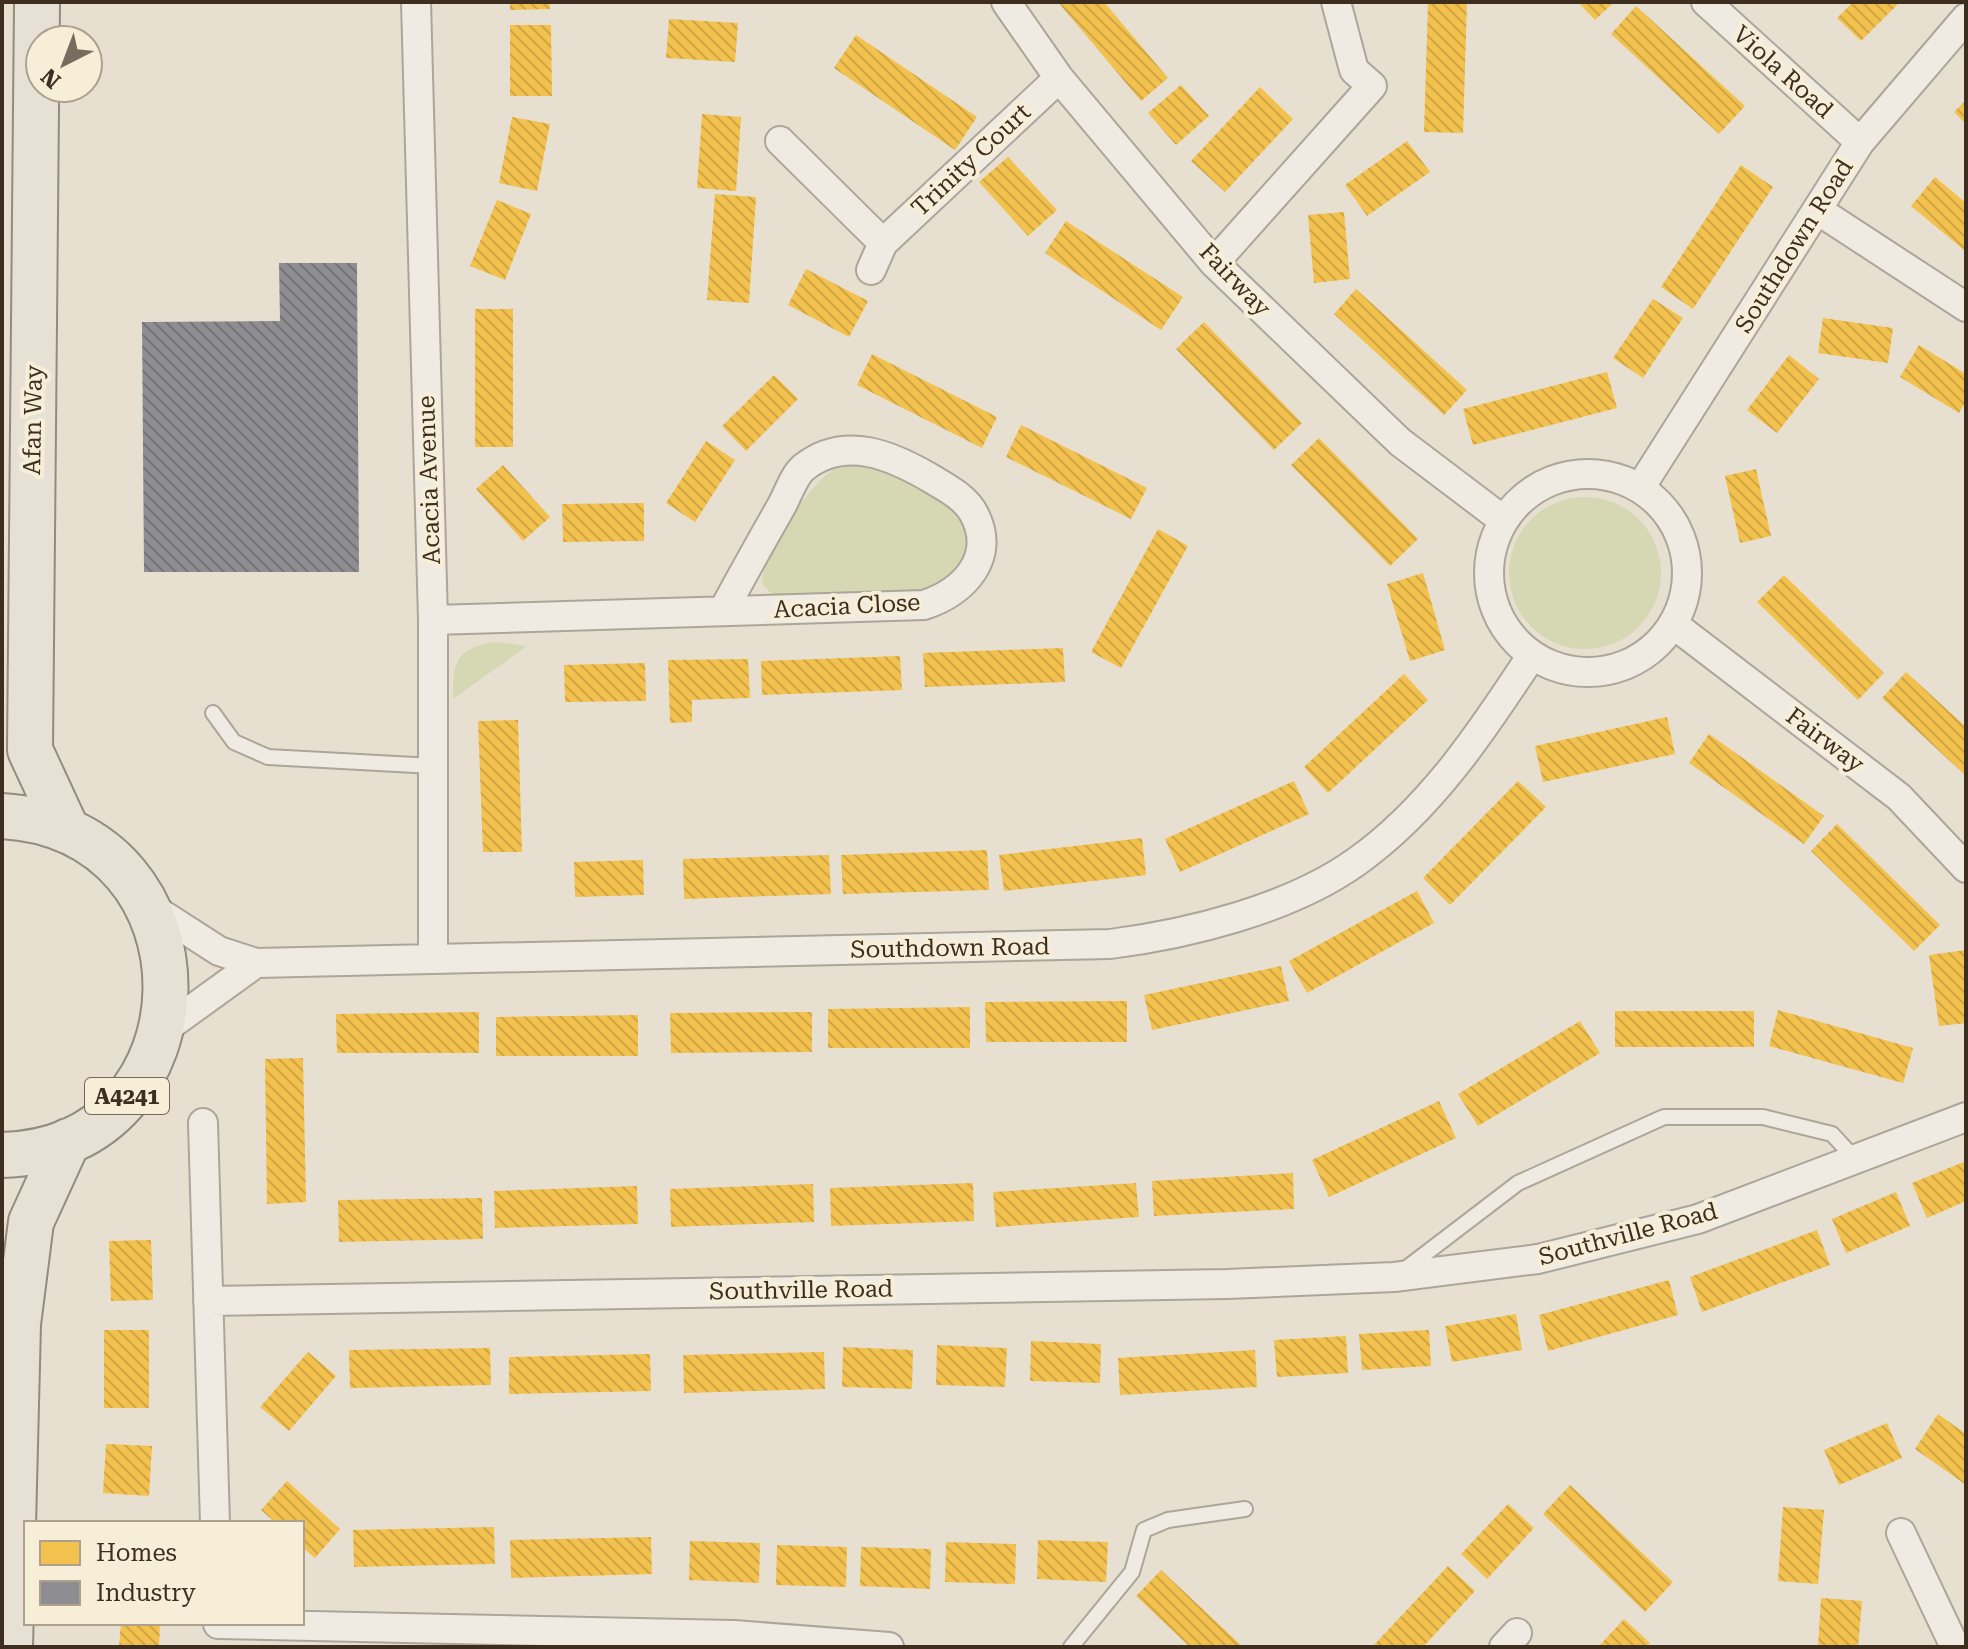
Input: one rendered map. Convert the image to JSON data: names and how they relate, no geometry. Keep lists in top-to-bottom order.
{
  "streets": {
    "main road": ["Afan Way", "A4241"],
    "street": [
      "Viola Road",
      "Trinity Court",
      "Southdown Road",
      "Fairway",
      "Acacia Avenue",
      "Acacia Close",
      "Southville Road"
    ]
  },
  "crossings": [
    ["Viola Road", "Southdown Road"],
    ["Trinity Court", "Fairway"],
    ["Southdown Road", "Fairway"],
    ["Southdown Road", "Acacia Avenue"],
    ["Southdown Road", "A4241"],
    ["Afan Way", "A4241"],
    ["Acacia Avenue", "Acacia Close"]
  ],
  "legend": ["Homes", "Industry"],
  "north": "bottom left"
}
